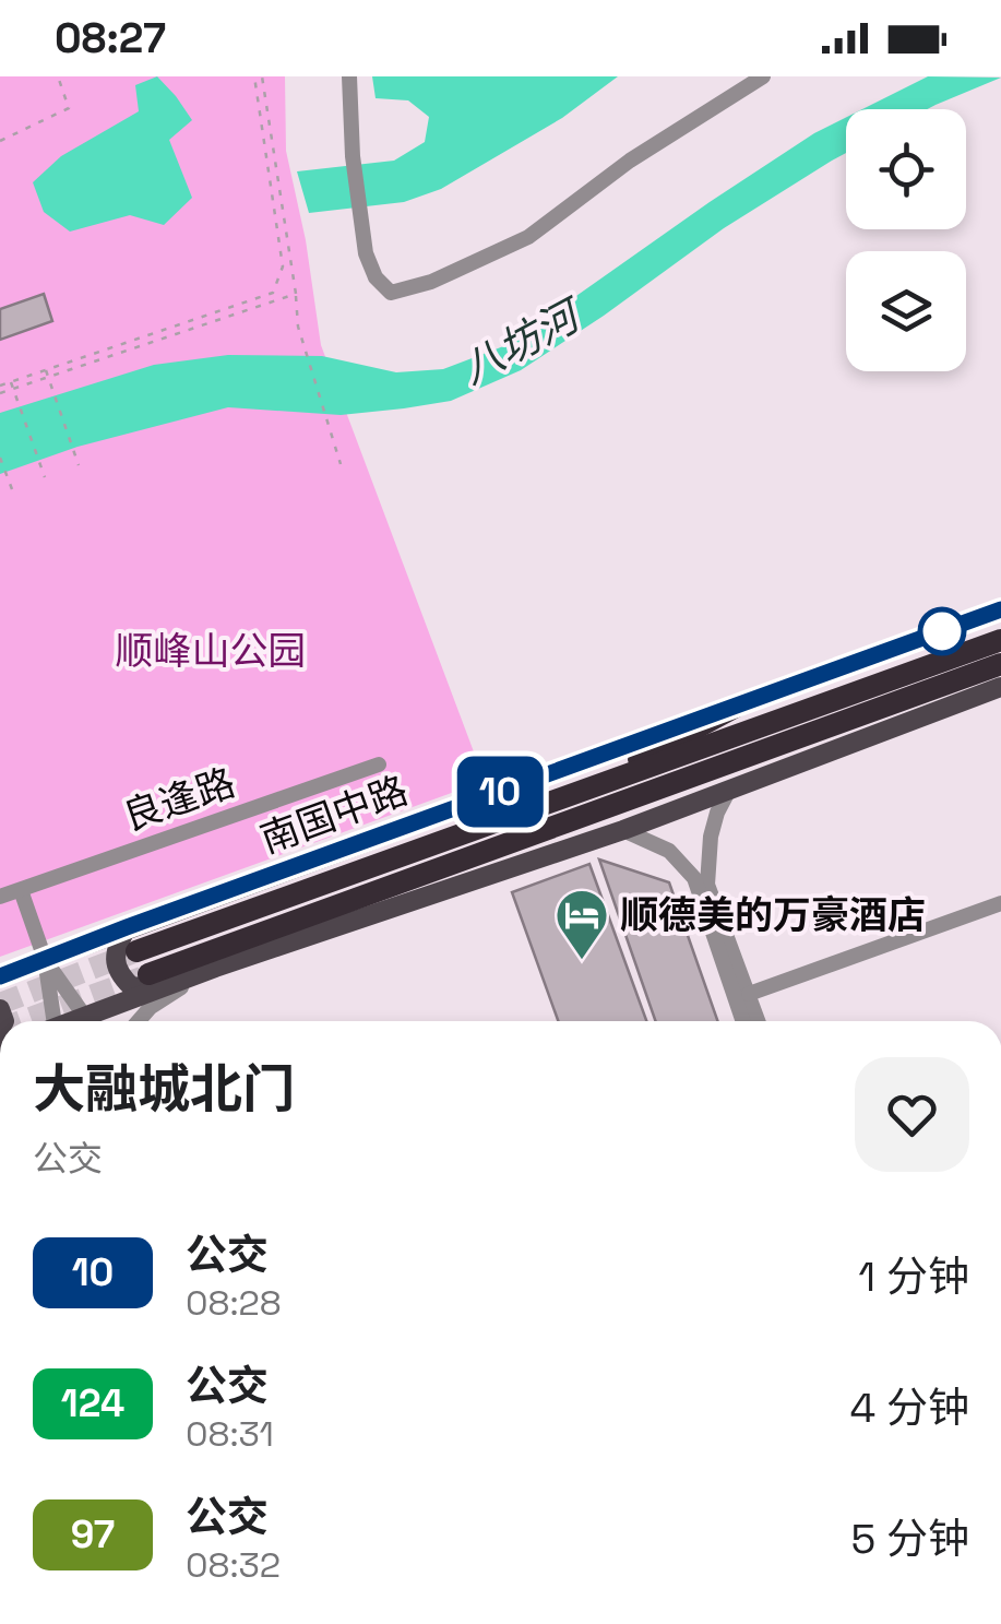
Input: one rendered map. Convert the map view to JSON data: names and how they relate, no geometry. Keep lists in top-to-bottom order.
{
  "streets": {
    "highway": ["南国中路"],
    "street": ["良逢路"]
  },
  "water": ["八坊河"],
  "parks": ["顺峰山公园"],
  "places": {
    "hotel": ["顺德美的万豪酒店"]
  },
  "lines": ["bus line 10"],
  "page": {
    "status": "08:27",
    "on_map": "10",
    "heading": ["大融城北门", "公交"],
    "list": [
      {
        "mark": "10",
        "name": "公交",
        "note": "08:28",
        "value": "1 分钟"
      },
      {
        "mark": "124",
        "name": "公交",
        "note": "08:31",
        "value": "4 分钟"
      },
      {
        "mark": "97",
        "name": "公交",
        "note": "08:32",
        "value": "5 分钟"
      }
    ]
  }
}
